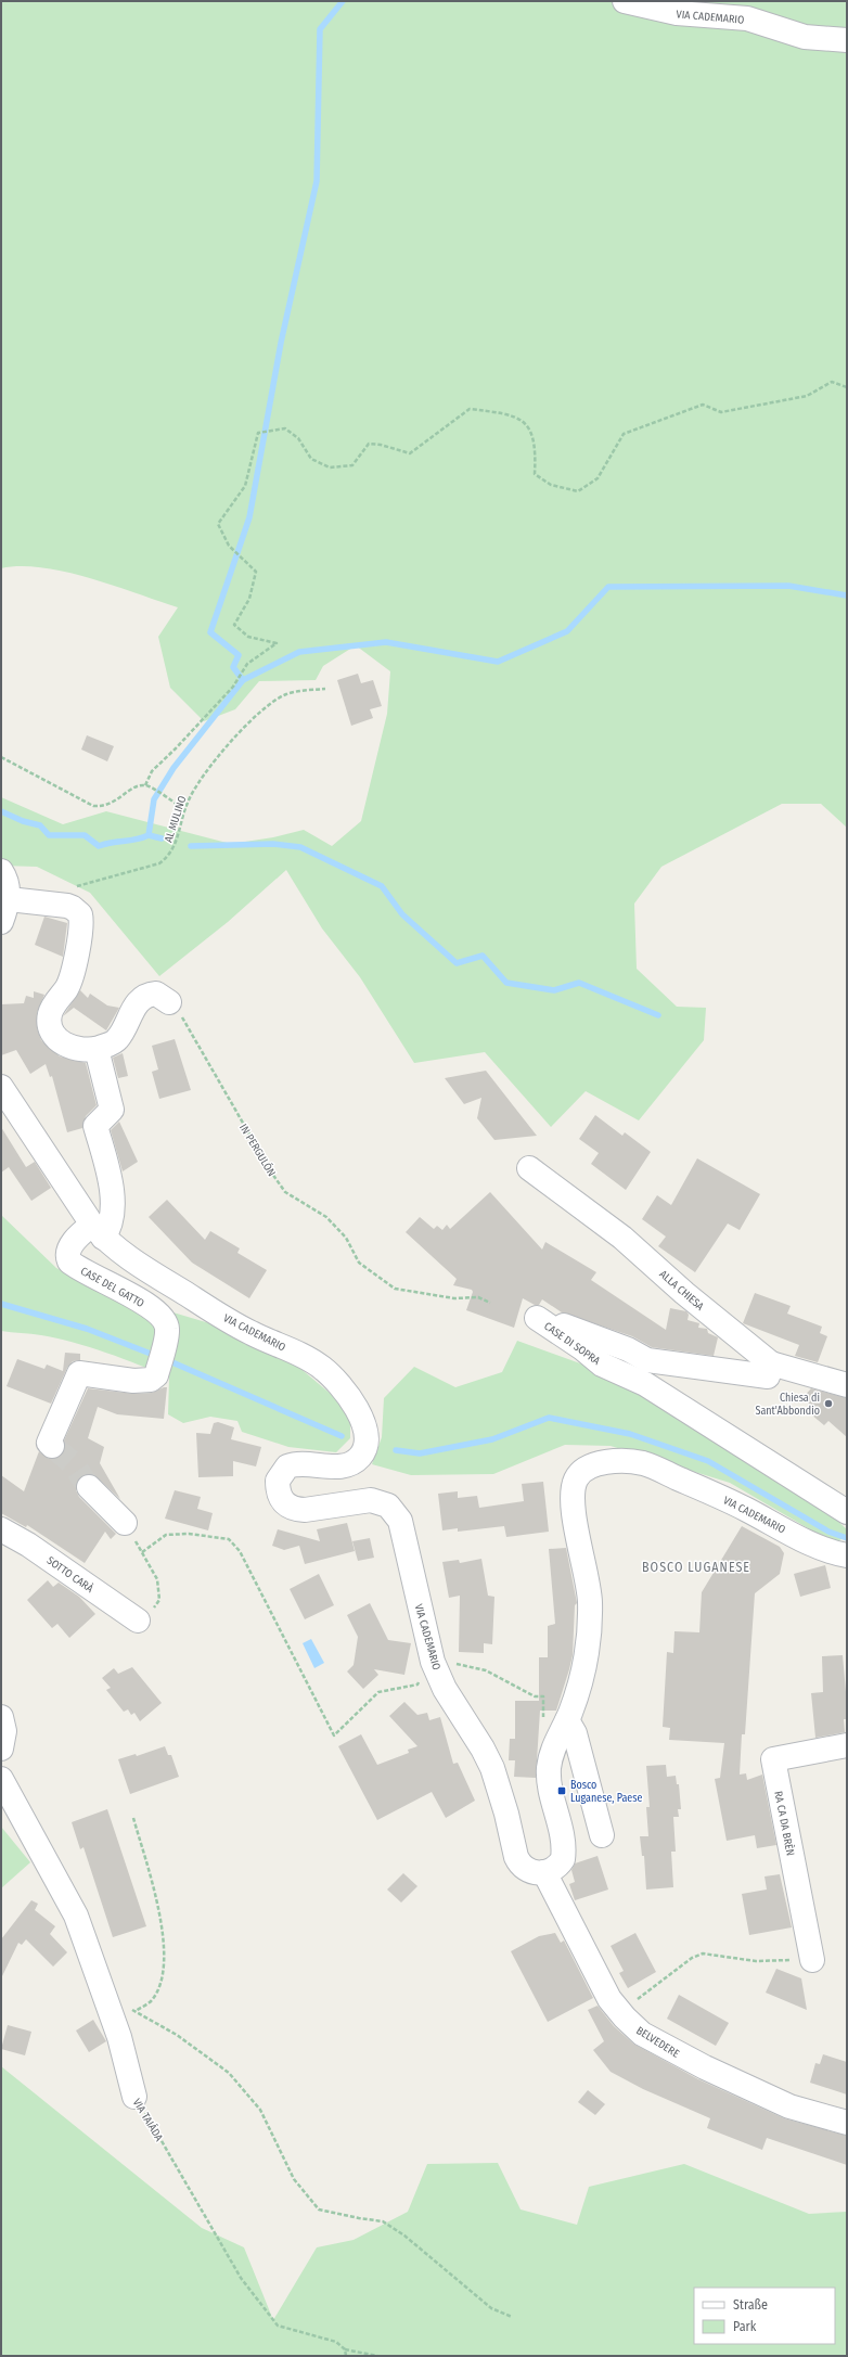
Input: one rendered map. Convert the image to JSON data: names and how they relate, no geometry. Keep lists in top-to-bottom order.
{
  "streets": {
    "street": [
      "VIA CADEMARIO",
      "CASE DEL GATTO",
      "ALLA CHIESA",
      "CASE DI SOPRA",
      "SOTTO CARÀ",
      "RA CA DA BRÈN",
      "BELVEDERE",
      "VIA TAIÁDA"
    ],
    "path": ["AL MULINO", "IN PERGULÓN"]
  },
  "crossings": [
    ["VIA CADEMARIO", "CASE DEL GATTO"],
    ["VIA CADEMARIO", "BELVEDERE"],
    ["ALLA CHIESA", "CASE DI SOPRA"]
  ],
  "districts": ["BOSCO LUGANESE"],
  "places": {
    "other": ["Chiesa di Sant'Abbondio"],
    "transit": ["Bosco Luganese, Paese"]
  },
  "legend": ["Straße", "Park"]
}
